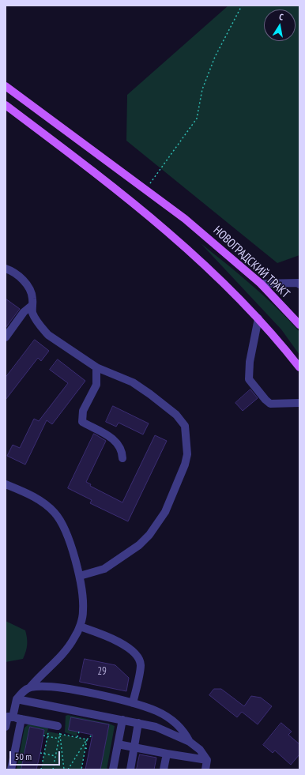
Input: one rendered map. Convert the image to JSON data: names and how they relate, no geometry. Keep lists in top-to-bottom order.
{
  "streets": {
    "main road": ["НОВОГРАДСКИЙ ТРАКТ"]
  },
  "house_numbers": ["29"],
  "scale_bar": "50 m",
  "north": "top"
}
